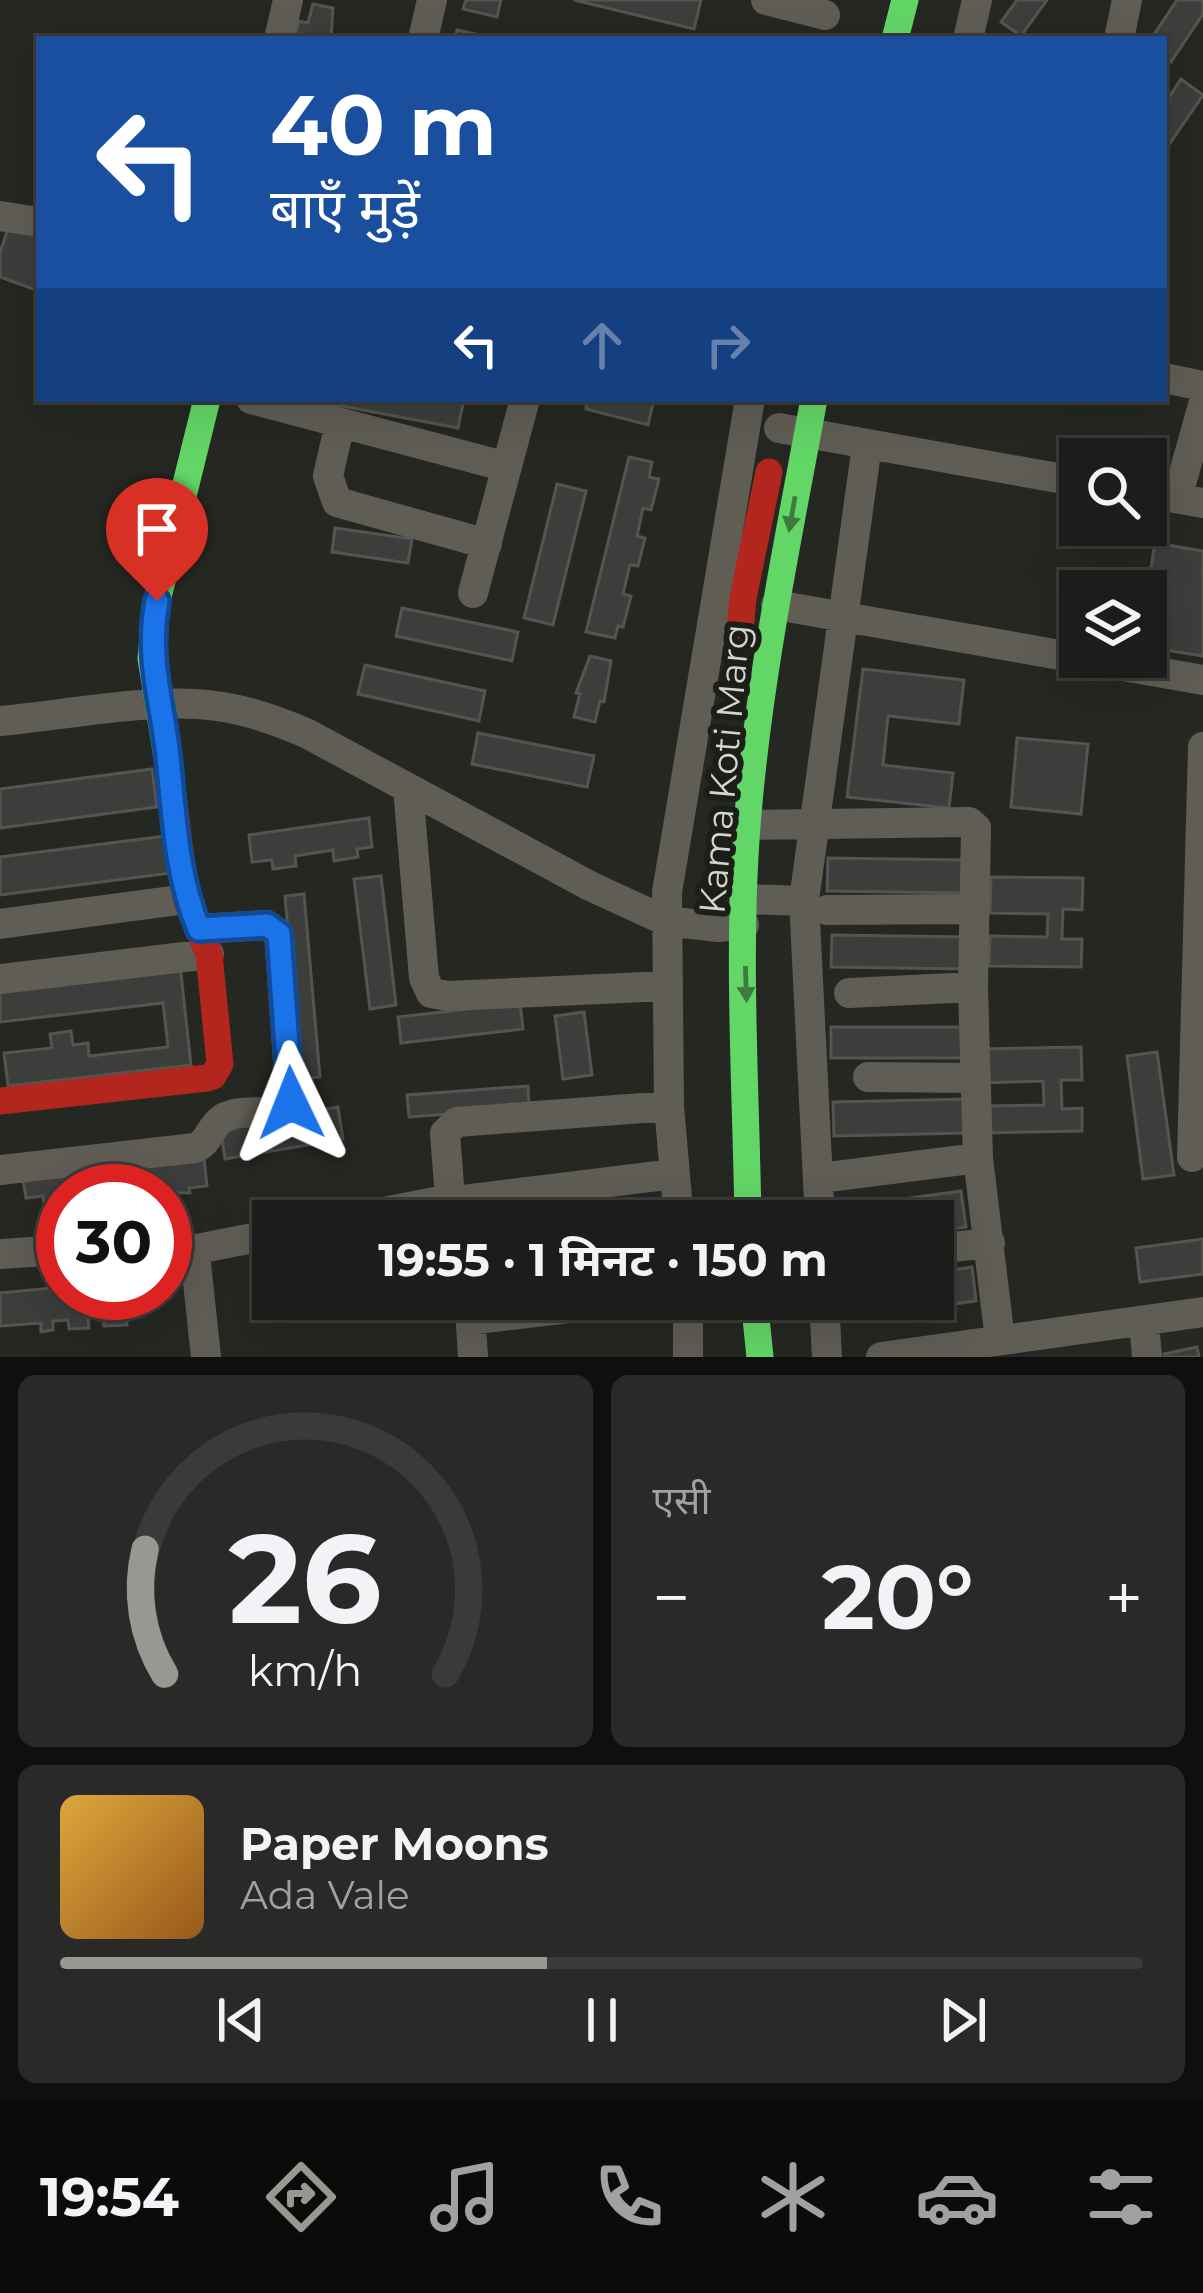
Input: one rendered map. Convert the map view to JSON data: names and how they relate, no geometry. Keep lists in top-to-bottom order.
{
  "streets": {
    "street": ["Kama Koti Marg"]
  },
  "page": {
    "turn": ["40 m", "बाएँ मुड़ें"],
    "limit": "30",
    "trip": "19:55 · 1 मिनट · 150 m",
    "tile": "एसी",
    "heat": ["−", "20°", "+"],
    "song": ["Paper Moons", "Ada Vale"],
    "tabs": "19:54",
    "gauge": ["26", "km/h"]
  }
}
